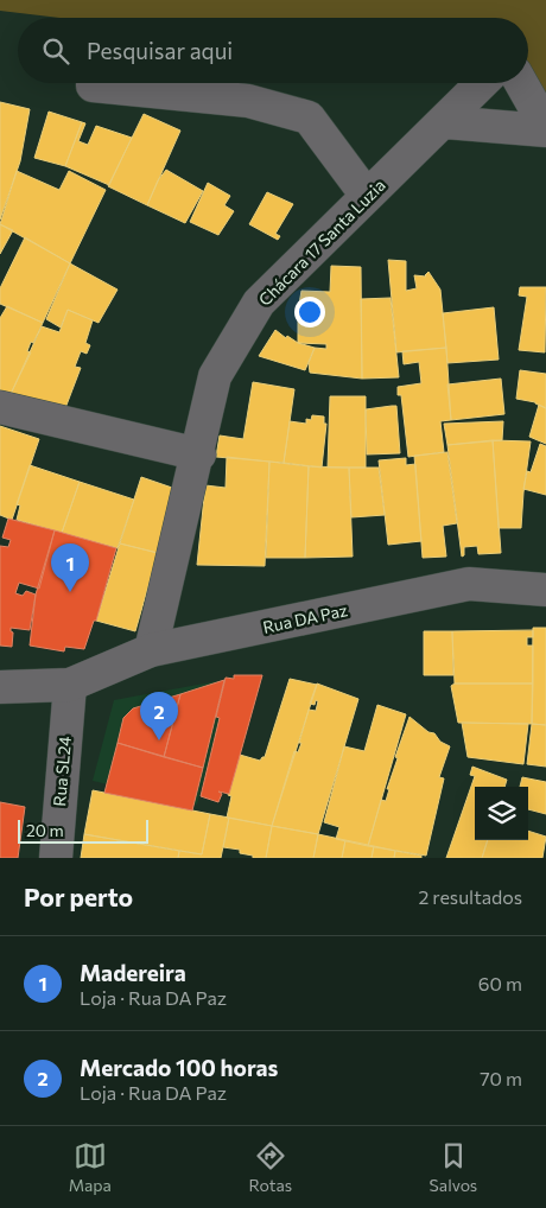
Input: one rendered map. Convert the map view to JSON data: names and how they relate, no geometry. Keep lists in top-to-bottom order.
{
  "streets": {
    "street": ["Chácara 17 Santa Luzia", "Rua DA Paz", "Rua SL24"]
  },
  "crossings": [
    ["Chácara 17 Santa Luzia", "Rua DA Paz"],
    ["Rua DA Paz", "Rua SL24"]
  ],
  "scale_bar": "20 m",
  "page": {
    "search": "Pesquisar aqui",
    "pins": ["1", "2"],
    "scale": "20 m",
    "heading": ["Por perto", "2 resultados"],
    "list": [
      {
        "mark": "1",
        "name": "Madereira",
        "note": "Loja · Rua DA Paz",
        "value": "60 m"
      },
      {
        "mark": "2",
        "name": "Mercado 100 horas",
        "note": "Loja · Rua DA Paz",
        "value": "70 m"
      }
    ],
    "nav": ["Mapa", "Rotas", "Salvos"]
  }
}
